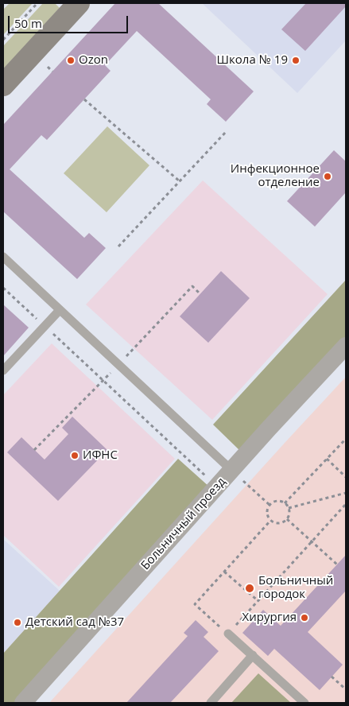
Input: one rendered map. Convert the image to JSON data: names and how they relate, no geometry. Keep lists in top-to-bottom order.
{
  "streets": {
    "street": ["Больничный проезд"]
  },
  "places": [
    "Ozon",
    "Школа № 19",
    "Инфекционное отделение",
    "ИФНС",
    "Больничный городок",
    "Хирургия",
    "Детский сад №37"
  ],
  "scale_bar": "50 m"
}
